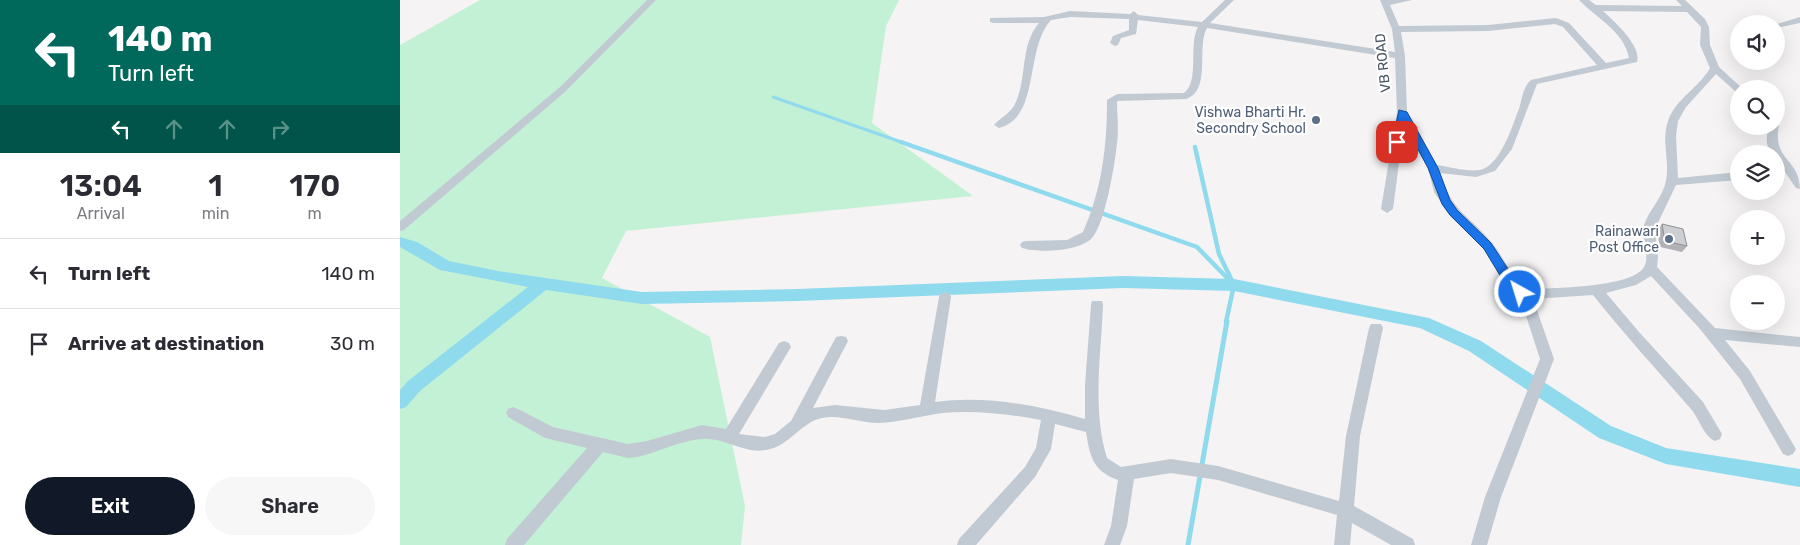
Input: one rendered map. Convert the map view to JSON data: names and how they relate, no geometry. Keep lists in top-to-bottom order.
{
  "streets": {
    "street": ["VB ROAD"]
  },
  "places": ["Vishwa Bharti Hr. Secondry School", "Rainawari Post Office"],
  "page": {
    "turn": ["140 m", "Turn left"],
    "map_buttons": ["+", "−"],
    "eta": [
      "13:04",
      "Arrival",
      "1",
      "min",
      "170",
      "m"
    ],
    "list": [
      {
        "name": "Turn left",
        "value": "140 m"
      },
      {
        "name": "Arrive at destination",
        "value": "30 m"
      }
    ],
    "buttons": ["Exit", "Share"]
  }
}
